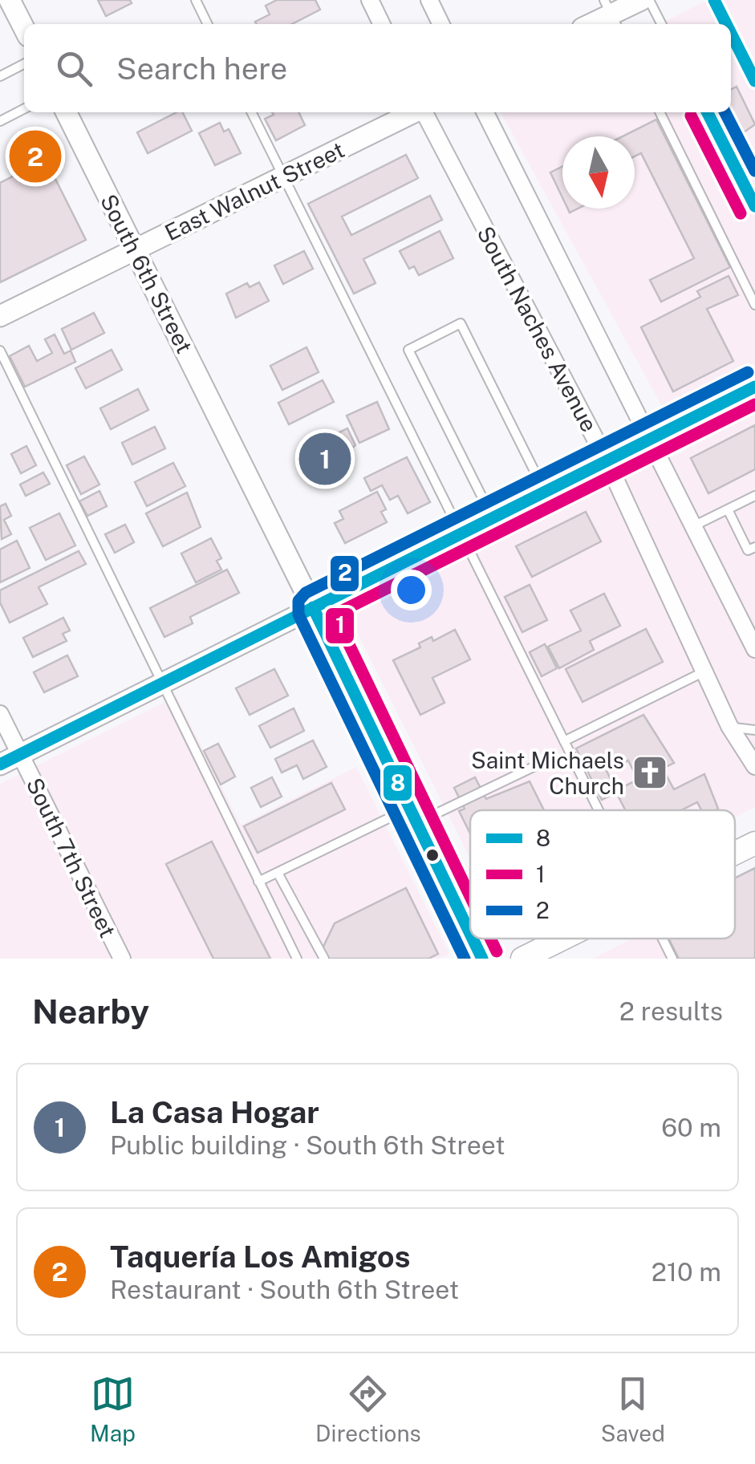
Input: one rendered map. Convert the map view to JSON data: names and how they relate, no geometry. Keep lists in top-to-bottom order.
{
  "streets": {
    "street": [
      "East Walnut Street",
      "South 6th Street",
      "South Naches Avenue",
      "South 7th Street"
    ]
  },
  "crossings": [
    ["East Walnut Street", "South 6th Street"]
  ],
  "places": {
    "church": ["Saint Michaels Church"]
  },
  "lines": ["transit line 8", "transit line 2", "transit line 1"],
  "legend": ["8", "1", "2"],
  "north": "bottom",
  "page": {
    "search": "Search here",
    "pins": ["2", "1"],
    "heading": ["Nearby", "2 results"],
    "list": [
      {
        "mark": "1",
        "name": "La Casa Hogar",
        "note": "Public building · South 6th Street",
        "value": "60 m"
      },
      {
        "mark": "2",
        "name": "Taquería Los Amigos",
        "note": "Restaurant · South 6th Street",
        "value": "210 m"
      }
    ],
    "nav": ["Map", "Directions", "Saved"]
  }
}
